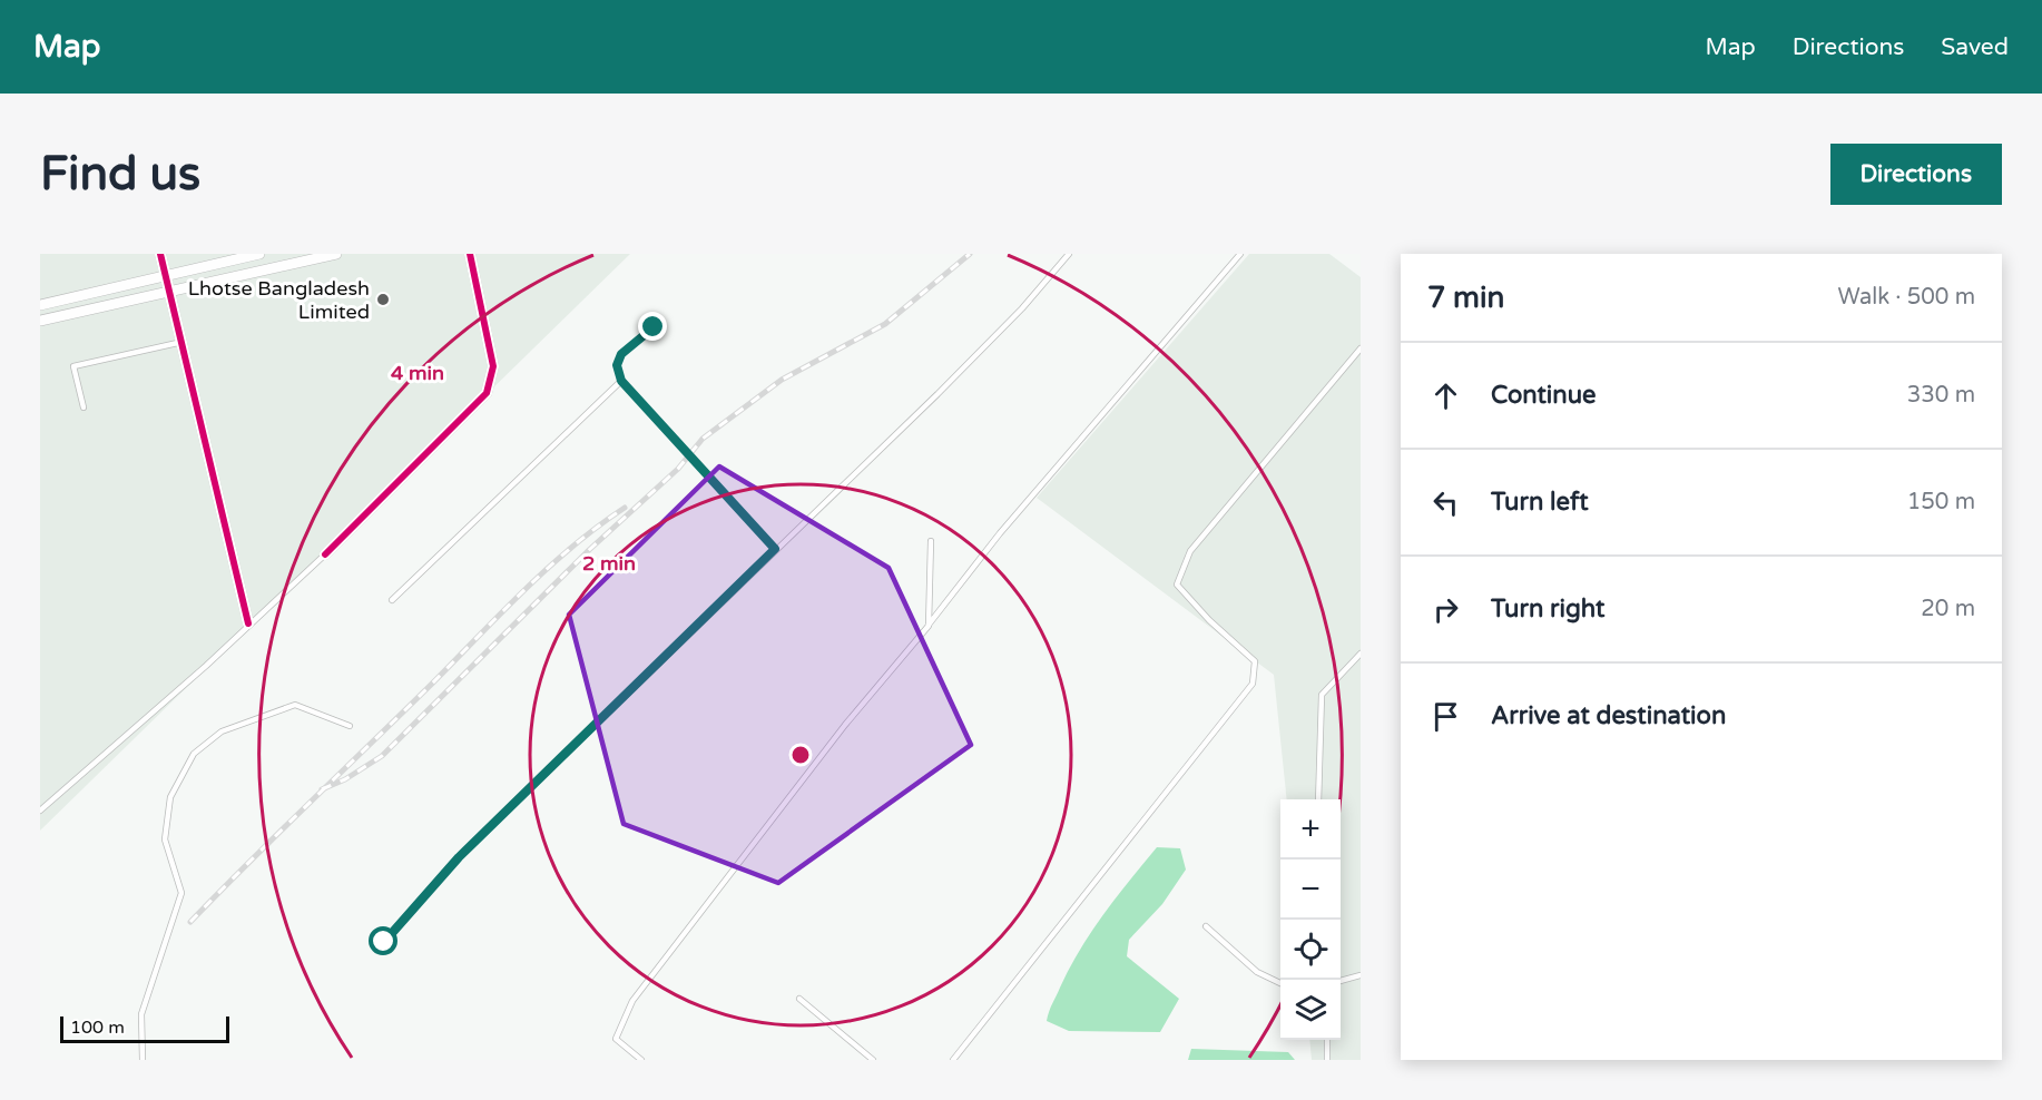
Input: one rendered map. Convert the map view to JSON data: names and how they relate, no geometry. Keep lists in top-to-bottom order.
{
  "places": ["Lhotse Bangladesh Limited"],
  "scale_bar": "100 m",
  "page": {
    "header": "Map",
    "nav": ["Map", "Directions", "Saved"],
    "buttons": "Directions",
    "title": "Find us",
    "heading": ["7 min", "Walk · 500 m"],
    "list": [
      ["Continue", "330 m"],
      ["Turn left", "150 m"],
      ["Turn right", "20 m"],
      "Arrive at destination"
    ],
    "map_buttons": ["+", "−"],
    "scale": "100 m"
  },
  "rings": ["4 min", "2 min"]
}
